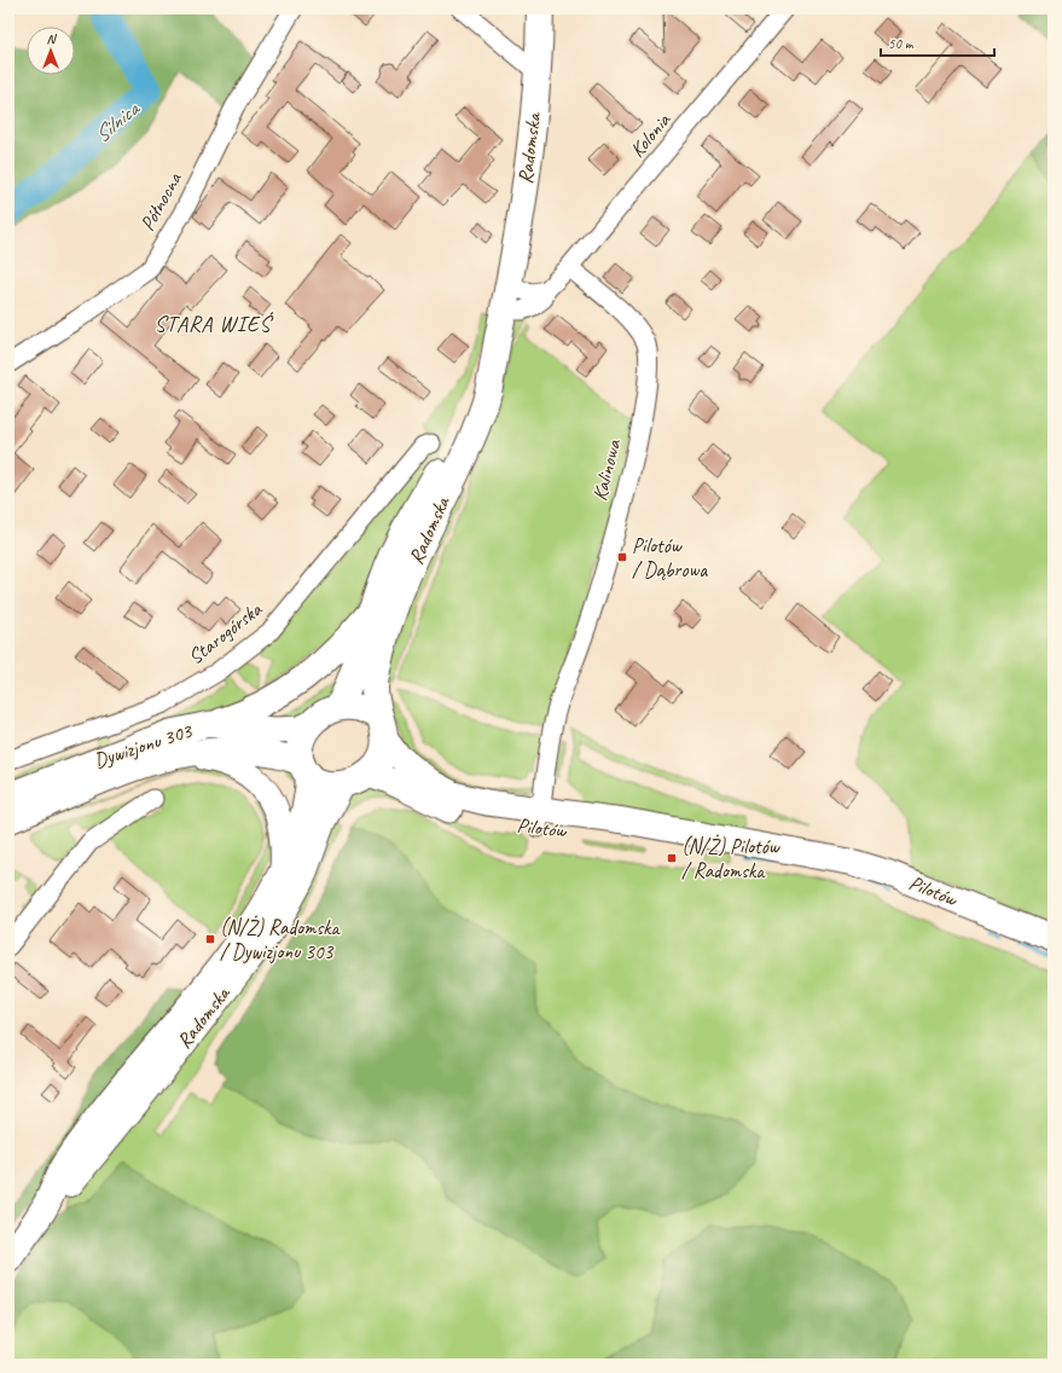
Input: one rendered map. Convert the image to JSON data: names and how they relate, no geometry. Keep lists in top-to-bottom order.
{
  "streets": {
    "main road": ["Radomska", "Dywizjonu 303", "Pilotów"],
    "street": [
      "Kolonia",
      "Północna",
      "Kalinowa",
      "Starogórska"
    ]
  },
  "crossings": [
    ["Kolonia", "Radomska"],
    ["Kolonia", "Kalinowa"],
    ["Radomska", "Dywizjonu 303"],
    ["Radomska", "Pilotów"],
    ["Kalinowa", "Pilotów"],
    ["Dywizjonu 303", "Pilotów"]
  ],
  "districts": ["STARA WIEŚ"],
  "water": ["Silnica"],
  "places": {
    "transit": ["Pilotów / Dąbrowa", "(N/Ż) Pilotów / Radomska", "(N/Ż) Radomska / Dywizjonu 303"]
  },
  "scale_bar": "50 m",
  "north": "top"
}
